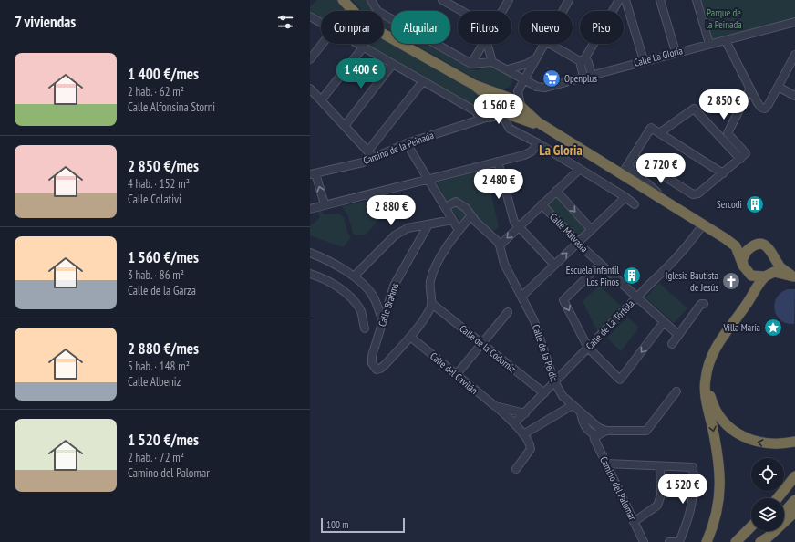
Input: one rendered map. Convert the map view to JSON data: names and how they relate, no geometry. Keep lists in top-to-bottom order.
{
  "streets": {
    "street": [
      "Calle La Gloria",
      "Camino de la Peinada",
      "Calle Malvasía",
      "Calle Brahms",
      "Calle de La Tórtola",
      "Calle de la Codorniz",
      "Calle de la Perdiz",
      "Calle del Gavilán",
      "Camino del Palomar"
    ]
  },
  "crossings": [
    ["Calle Malvasía", "Calle de La Tórtola"],
    ["Calle Brahms", "Calle del Gavilán"],
    ["Calle de La Tórtola", "Calle de la Codorniz"],
    ["Calle de La Tórtola", "Calle de la Perdiz"],
    ["Calle de La Tórtola", "Calle del Gavilán"],
    ["Calle de la Perdiz", "Camino del Palomar"]
  ],
  "districts": ["La Gloria"],
  "parks": ["Parque de la Peinada"],
  "places": {
    "supermarket": ["Openplus"],
    "building": ["Sercodi", "Escuela infantil Los Pinos"],
    "church": ["Iglesia Bautista de Jesús"],
    "place": ["Villa María"]
  },
  "scale_bar": "100 m",
  "page": {
    "heading": "7 viviendas",
    "chip": [
      "Comprar",
      "Alquilar",
      "Filtros",
      "Nuevo",
      "Piso"
    ],
    "list": [
      {
        "name": "1 400 €/mes",
        "note": "2 hab. · 62 m² · Calle Alfonsina Storni"
      },
      {
        "name": "2 850 €/mes",
        "note": "4 hab. · 152 m² · Calle Colativi"
      },
      {
        "name": "1 560 €/mes",
        "note": "3 hab. · 86 m² · Calle de la Garza"
      },
      {
        "name": "2 880 €/mes",
        "note": "5 hab. · 148 m² · Calle Albeniz"
      },
      {
        "name": "1 520 €/mes",
        "note": "2 hab. · 72 m² · Camino del Palomar"
      }
    ],
    "price": [
      "1 400 €",
      "2 850 €",
      "1 560 €",
      "2 720 €",
      "2 480 €",
      "2 880 €",
      "1 520 €"
    ],
    "scale": "100 m"
  }
}
